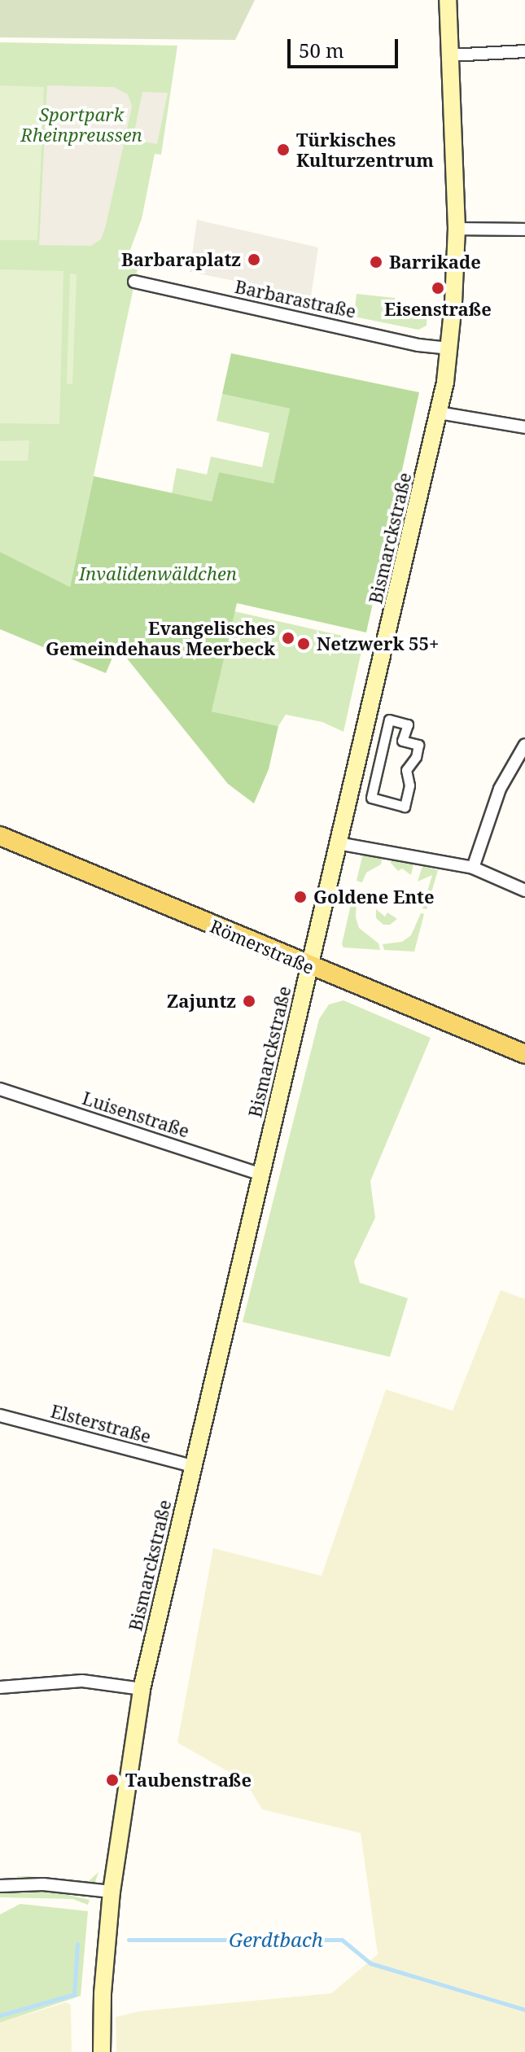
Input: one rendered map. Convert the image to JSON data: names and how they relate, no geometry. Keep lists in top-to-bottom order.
{
  "streets": {
    "main road": ["Bismarckstraße", "Römerstraße"],
    "street": ["Barbarastraße", "Luisenstraße", "Elsterstraße"]
  },
  "crossings": [
    ["Barbarastraße", "Bismarckstraße"],
    ["Bismarckstraße", "Römerstraße"],
    ["Bismarckstraße", "Luisenstraße"],
    ["Bismarckstraße", "Elsterstraße"]
  ],
  "water": ["Gerdtbach"],
  "parks": ["Sportpark Rheinpreussen", "Invalidenwäldchen"],
  "places": [
    "Türkisches Kulturzentrum",
    "Barbaraplatz",
    "Barrikade",
    "Eisenstraße",
    "Evangelisches Gemeindehaus Meerbeck",
    "Netzwerk 55+",
    "Goldene Ente",
    "Zajuntz",
    "Taubenstraße"
  ],
  "scale_bar": "50 m"
}
